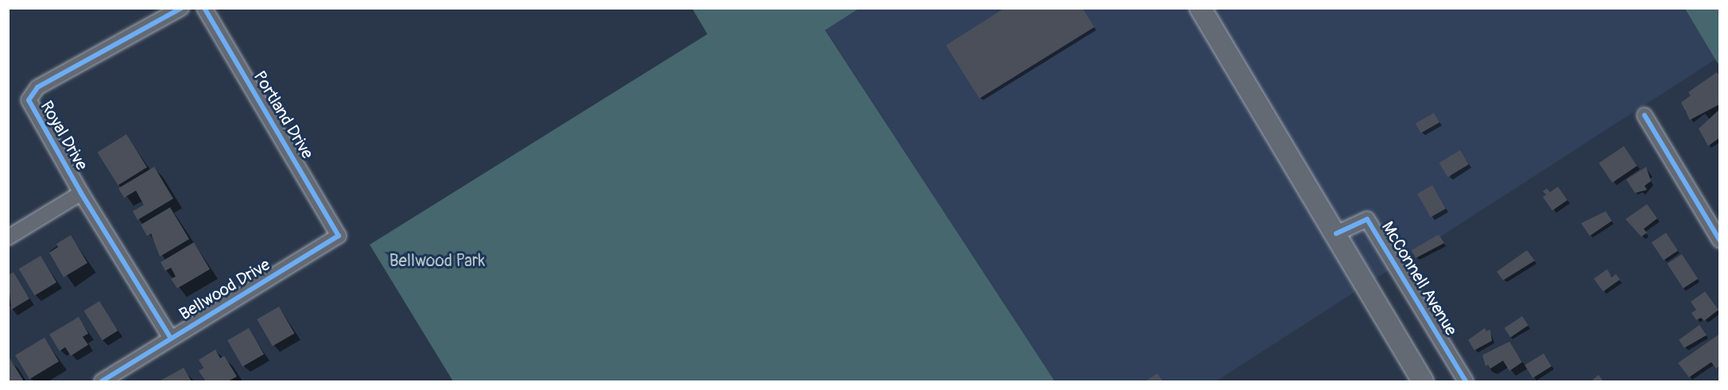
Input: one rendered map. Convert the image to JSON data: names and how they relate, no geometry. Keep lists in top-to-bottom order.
{
  "streets": {
    "street": [
      "Portland Drive",
      "Royal Drive",
      "McConnell Avenue",
      "Bellwood Drive"
    ]
  },
  "crossings": [
    ["Portland Drive", "Bellwood Drive"],
    ["Royal Drive", "Bellwood Drive"]
  ],
  "parks": ["Bellwood Park"]
}
